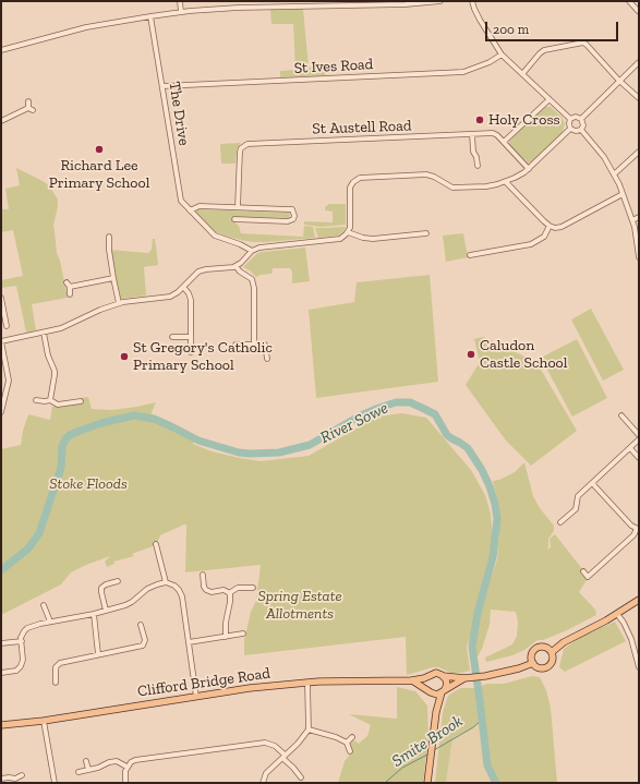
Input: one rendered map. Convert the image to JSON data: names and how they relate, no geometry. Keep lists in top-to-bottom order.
{
  "streets": {
    "main road": ["Clifford Bridge Road"],
    "street": ["St Ives Road", "The Drive", "St Austell Road"]
  },
  "crossings": [
    ["St Ives Road", "The Drive"]
  ],
  "water": ["River Sowe", "Smite Brook"],
  "parks": ["Stoke Floods", "Spring Estate Allotments"],
  "places": [
    "Holy Cross",
    "Richard Lee Primary School",
    "Caludon Castle School",
    "St Gregory's Catholic Primary School"
  ],
  "scale_bar": "200 m"
}
